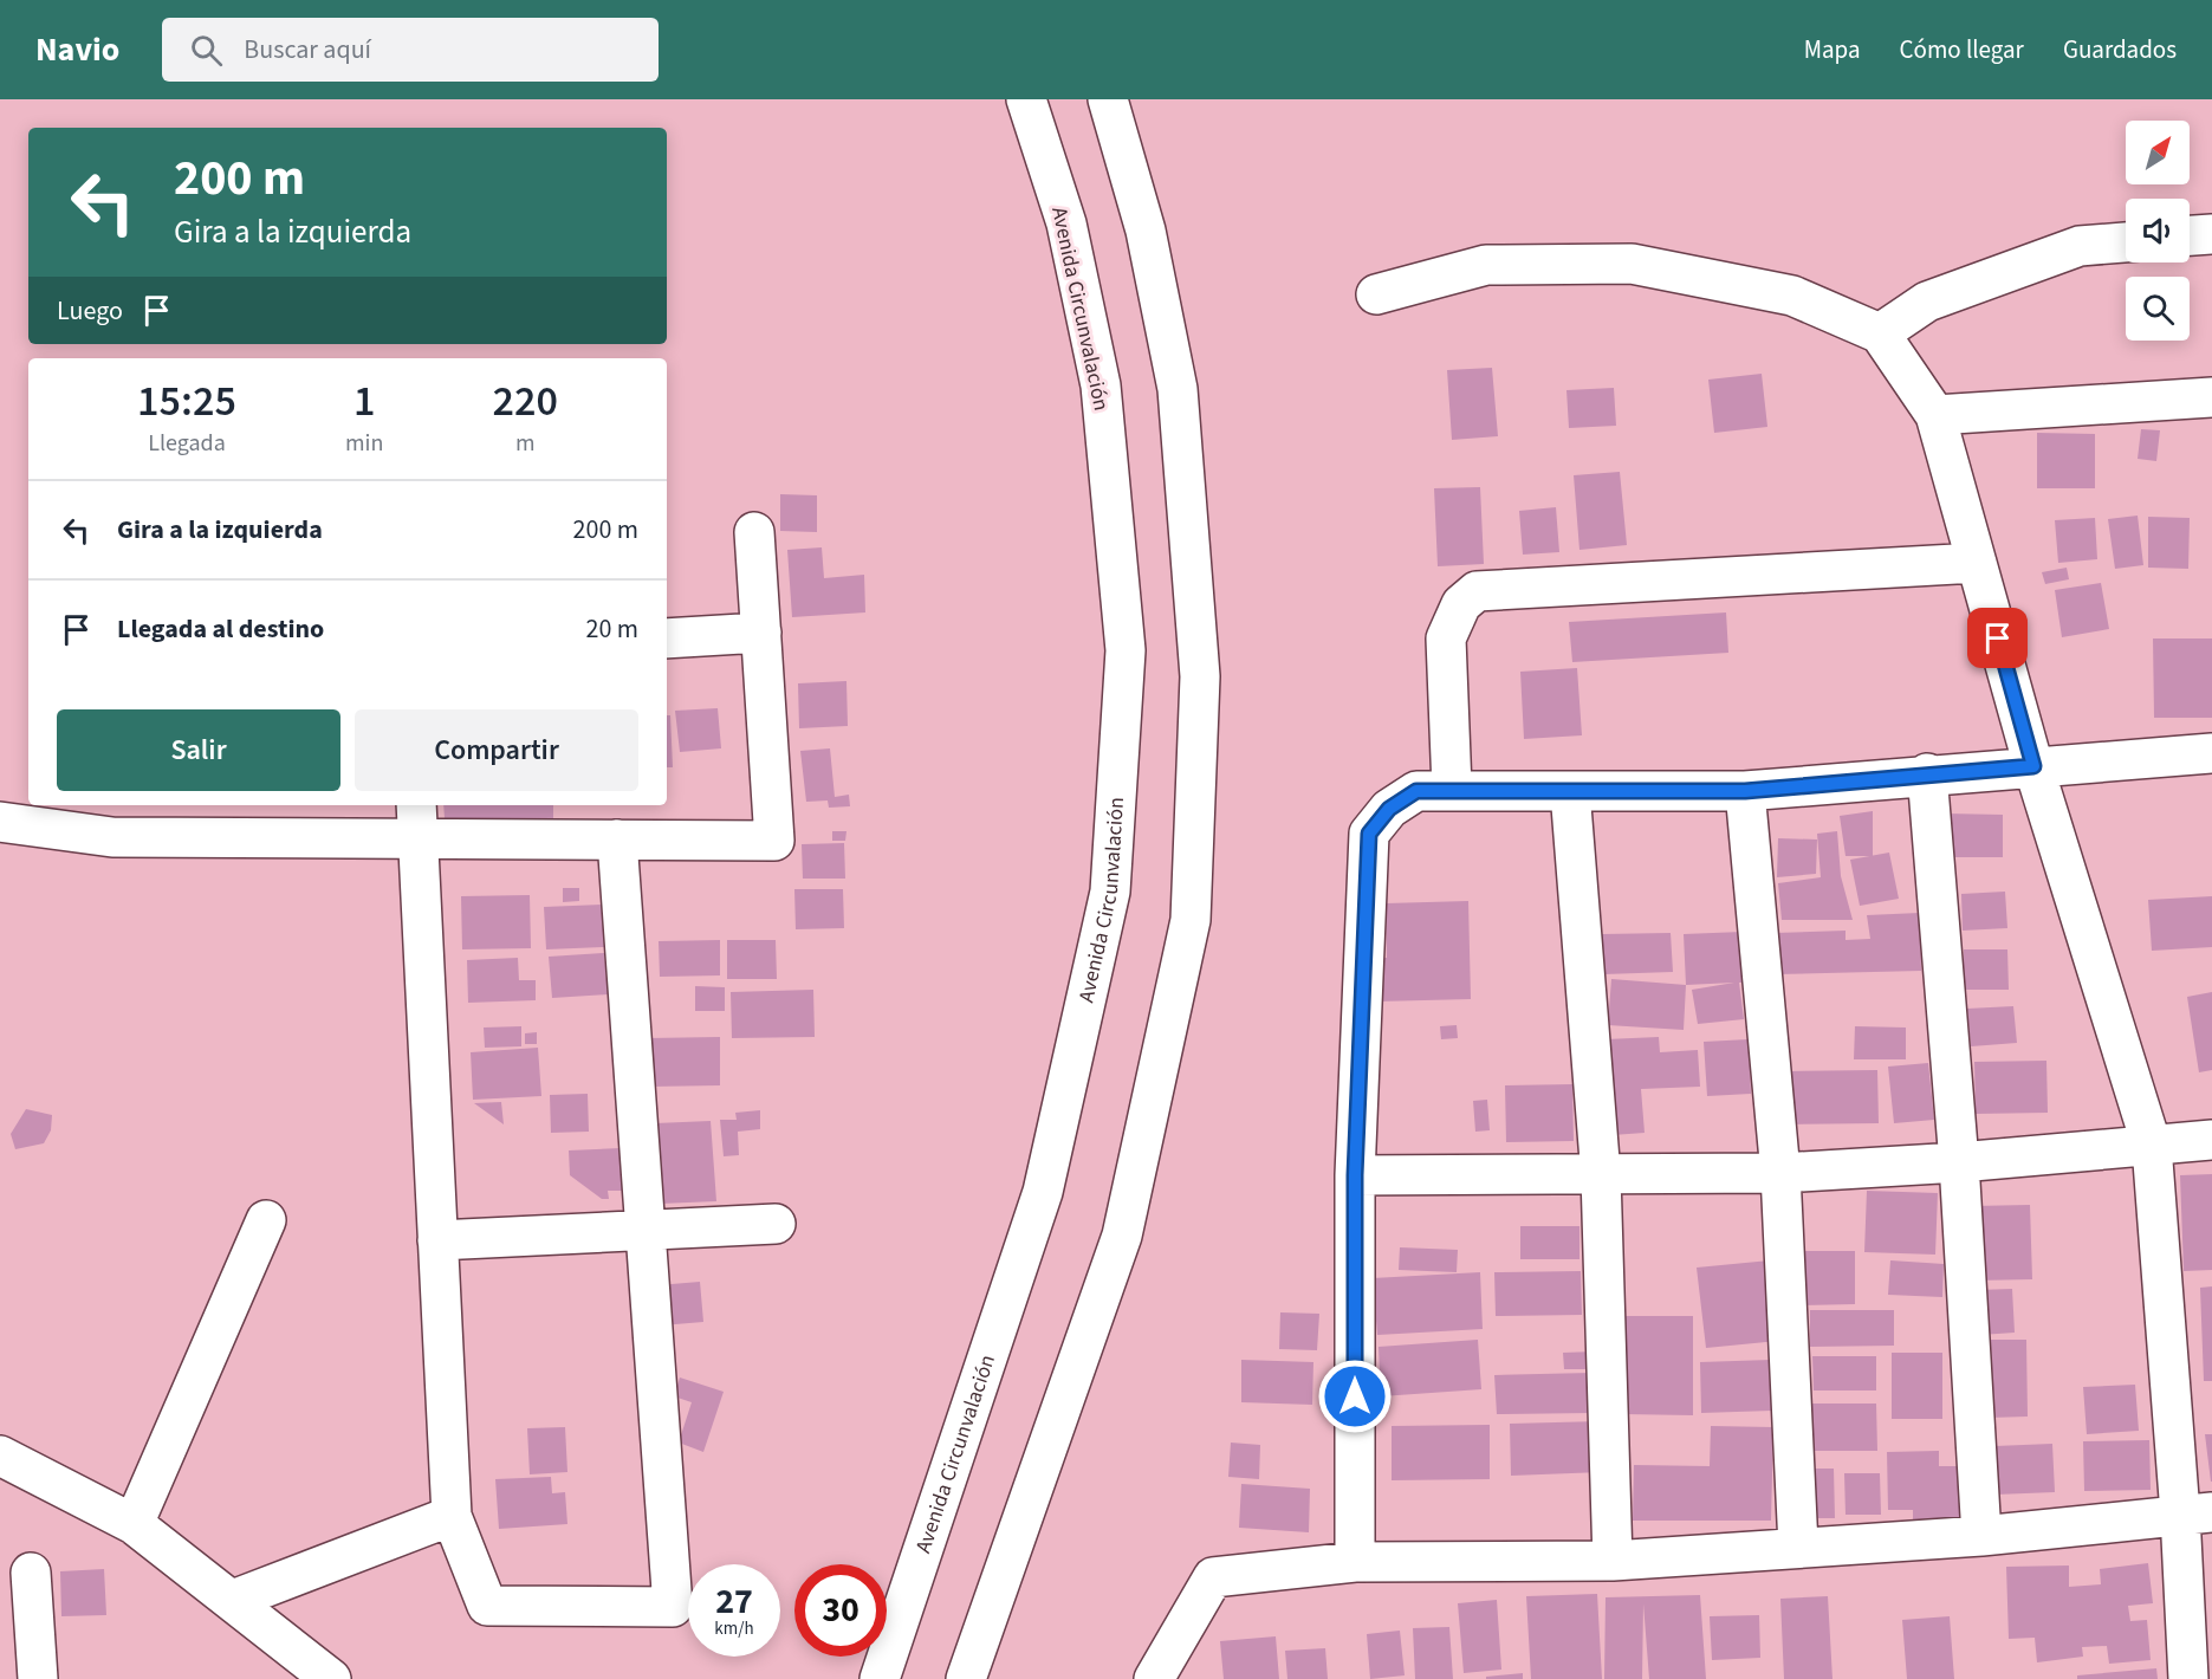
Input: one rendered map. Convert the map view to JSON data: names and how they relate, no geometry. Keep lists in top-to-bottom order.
{
  "streets": {
    "main road": ["Avenida Circunvalación"]
  },
  "north": "top right",
  "page": {
    "header": "Navio",
    "search": "Buscar aquí",
    "nav": ["Mapa", "Cómo llegar", "Guardados"],
    "turn": ["200 m", "Gira a la izquierda"],
    "then": "Luego",
    "eta": [
      "15:25",
      "Llegada",
      "1",
      "min",
      "220",
      "m"
    ],
    "list": [
      {
        "name": "Gira a la izquierda",
        "value": "200 m"
      },
      {
        "name": "Llegada al destino",
        "value": "20 m"
      }
    ],
    "buttons": ["Salir", "Compartir"],
    "speed": "27 km/h",
    "limit": "30"
  }
}
